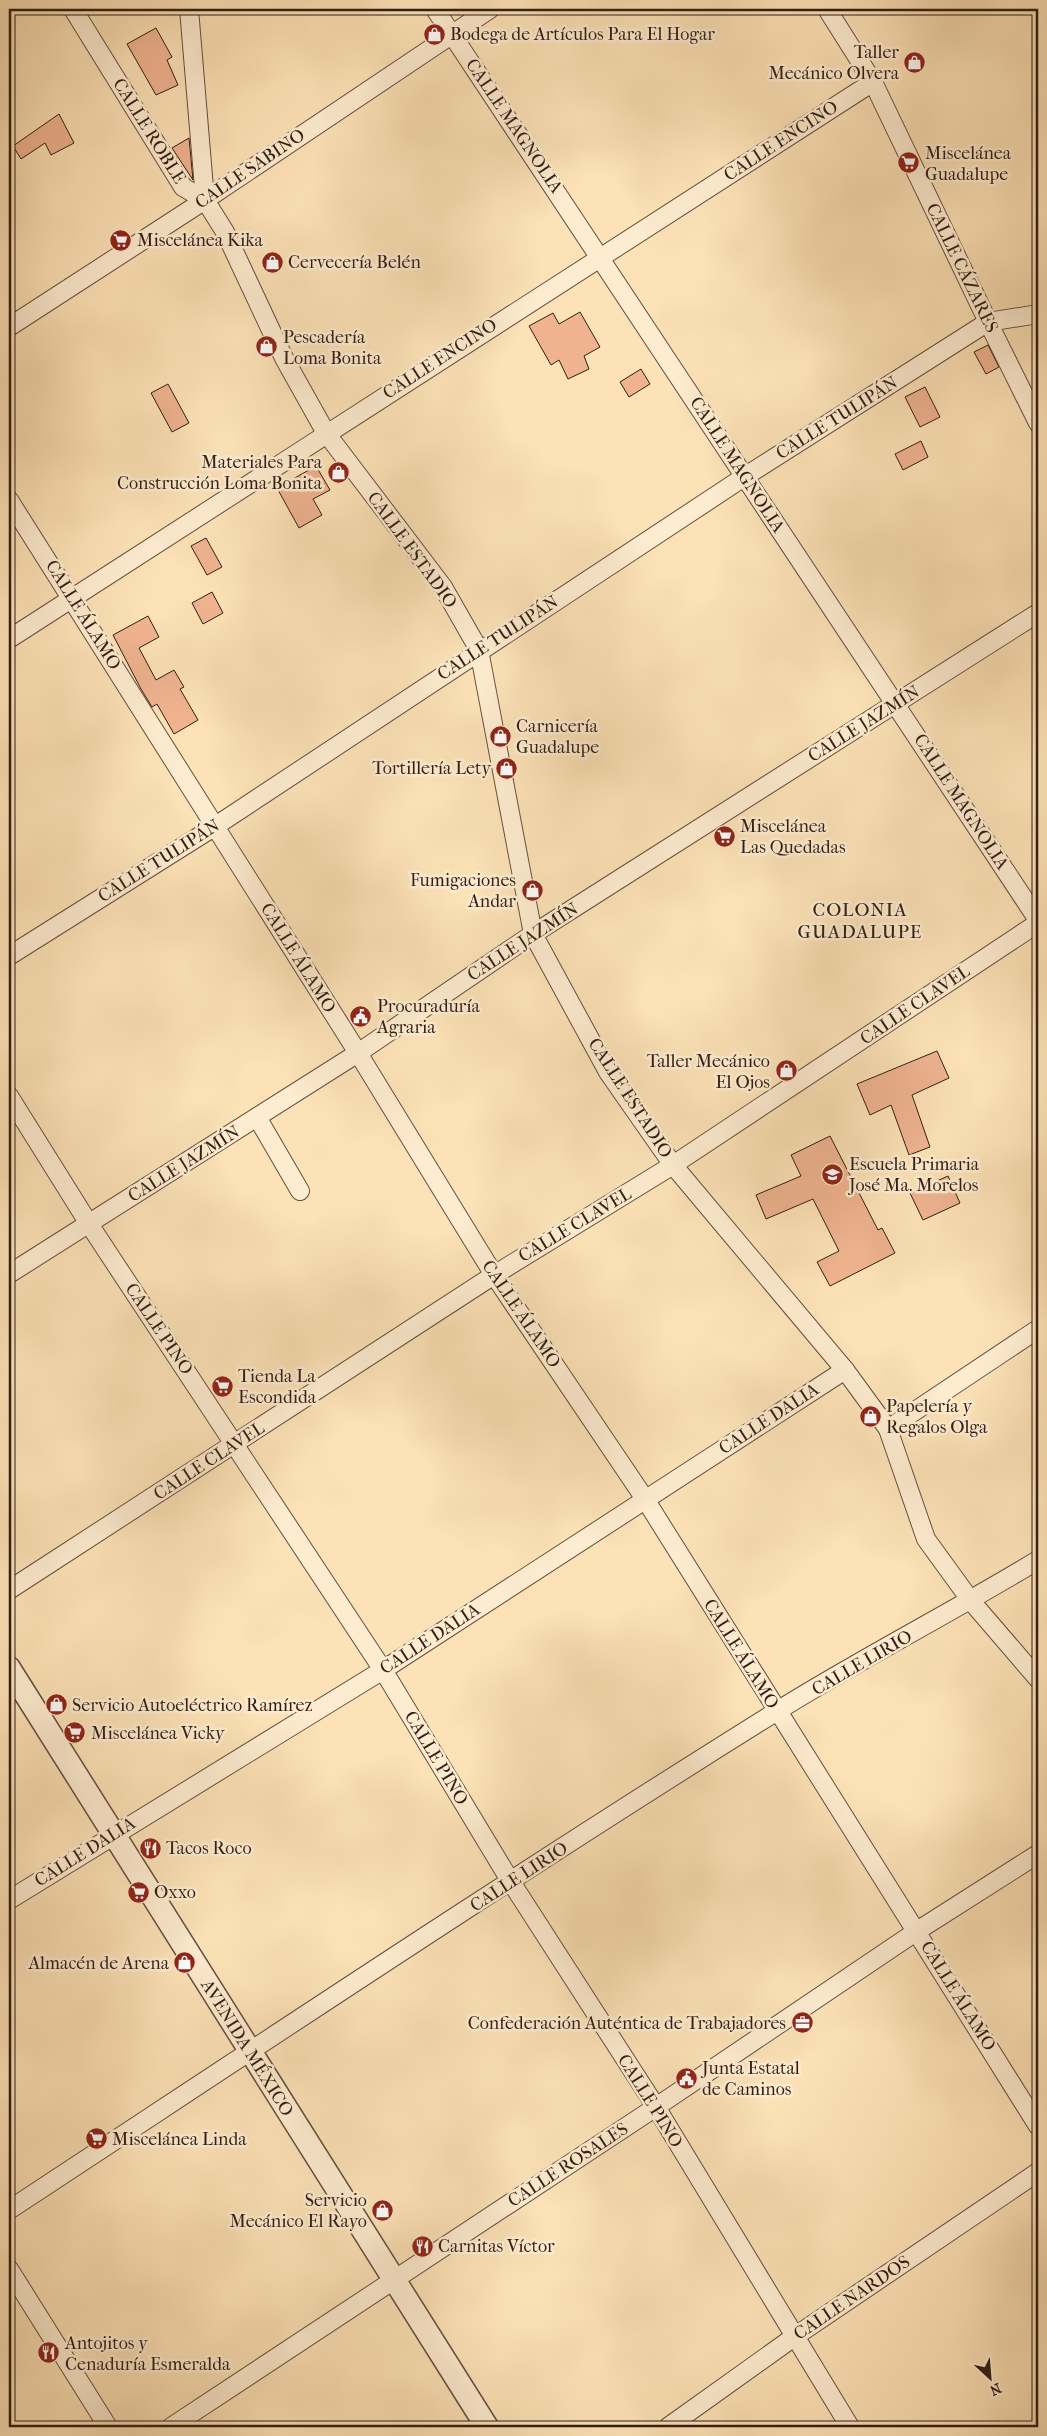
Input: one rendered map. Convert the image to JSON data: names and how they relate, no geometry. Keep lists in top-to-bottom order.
{
  "streets": {
    "street": [
      "CALLE MAGNOLIA",
      "CALLE ROBLE",
      "CALLE ENCINO",
      "CALLE SABINO",
      "CALLE CÁZARES",
      "CALLE TULIPÁN",
      "CALLE ESTADIO",
      "CALLE ÁLAMO",
      "CALLE JAZMÍN",
      "CALLE CLAVEL",
      "CALLE PINO",
      "CALLE DALIA",
      "CALLE LIRIO",
      "AVENIDA MÉXICO",
      "CALLE ROSALES",
      "CALLE NARDOS"
    ]
  },
  "crossings": [
    ["CALLE MAGNOLIA", "CALLE ENCINO"],
    ["CALLE MAGNOLIA", "CALLE SABINO"],
    ["CALLE MAGNOLIA", "CALLE TULIPÁN"],
    ["CALLE MAGNOLIA", "CALLE JAZMÍN"],
    ["CALLE MAGNOLIA", "CALLE CLAVEL"],
    ["CALLE ROBLE", "CALLE ENCINO"],
    ["CALLE ROBLE", "CALLE SABINO"],
    ["CALLE ROBLE", "CALLE ESTADIO"],
    ["CALLE ENCINO", "CALLE CÁZARES"],
    ["CALLE ENCINO", "CALLE ESTADIO"],
    ["CALLE ENCINO", "CALLE ÁLAMO"],
    ["CALLE CÁZARES", "CALLE TULIPÁN"],
    ["CALLE TULIPÁN", "CALLE ESTADIO"],
    ["CALLE TULIPÁN", "CALLE ÁLAMO"],
    ["CALLE ESTADIO", "CALLE JAZMÍN"],
    ["CALLE ESTADIO", "CALLE CLAVEL"],
    ["CALLE ESTADIO", "CALLE DALIA"],
    ["CALLE ESTADIO", "CALLE LIRIO"],
    ["CALLE ÁLAMO", "CALLE JAZMÍN"],
    ["CALLE ÁLAMO", "CALLE CLAVEL"],
    ["CALLE ÁLAMO", "CALLE DALIA"],
    ["CALLE ÁLAMO", "CALLE LIRIO"],
    ["CALLE ÁLAMO", "CALLE ROSALES"],
    ["CALLE JAZMÍN", "CALLE PINO"],
    ["CALLE CLAVEL", "CALLE PINO"],
    ["CALLE PINO", "CALLE DALIA"],
    ["CALLE PINO", "CALLE LIRIO"],
    ["CALLE PINO", "CALLE ROSALES"],
    ["CALLE PINO", "CALLE NARDOS"],
    ["CALLE DALIA", "AVENIDA MÉXICO"],
    ["CALLE LIRIO", "AVENIDA MÉXICO"],
    ["AVENIDA MÉXICO", "CALLE ROSALES"]
  ],
  "districts": ["COLONIA GUADALUPE"],
  "places": {
    "shop": [
      "Bodega de Artículos Para El Hogar",
      "Taller Mecánico Olvera",
      "Cervecería Belén",
      "Pescadería Loma Bonita",
      "Materiales Para Construcción Loma Bonita",
      "Carnicería Guadalupe",
      "Tortillería Lety",
      "Fumigaciones Andar",
      "Taller Mecánico El Ojos",
      "Papelería y Regalos Olga",
      "Servicio Autoeléctrico Ramírez",
      "Almacén de Arena",
      "Servicio Mecánico El Rayo"
    ],
    "supermarket": [
      "Miscelánea Guadalupe",
      "Miscelánea Kika",
      "Miscelánea Las Quedadas",
      "Tienda La Escondida",
      "Miscelánea Vicky",
      "Oxxo",
      "Miscelánea Linda"
    ],
    "public building": ["Procuraduría Agraria", "Junta Estatal de Caminos"],
    "school or university": ["Escuela Primaria José Ma. Morelos"],
    "restaurant": ["Tacos Roco", "Carnitas Víctor", "Antojitos y Cenaduría Esmeralda"],
    "office": ["Confederación Auténtica de Trabajadores"]
  },
  "north": "bottom right"
}
